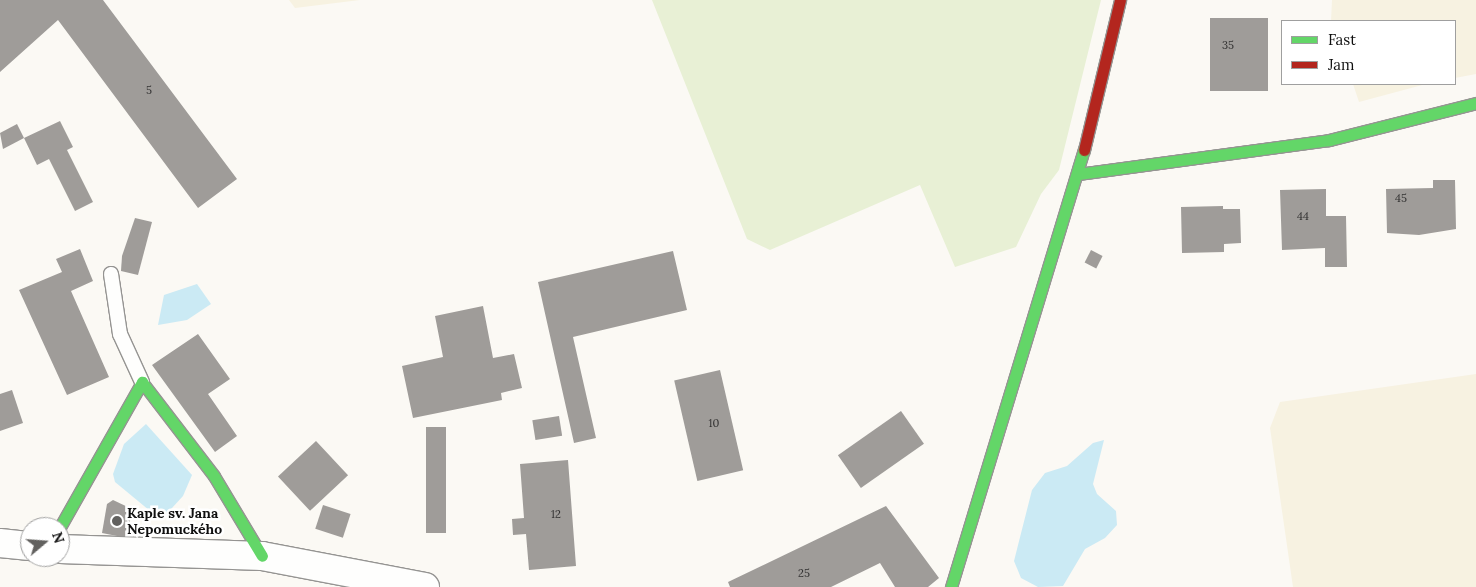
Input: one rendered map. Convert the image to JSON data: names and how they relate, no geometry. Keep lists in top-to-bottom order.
{
  "places": ["Kaple sv. Jana Nepomuckého"],
  "house_numbers": [
    "35",
    "5",
    "45",
    "44",
    "10",
    "12",
    "25"
  ],
  "legend": ["Fast", "Jam"],
  "north": "right"
}
